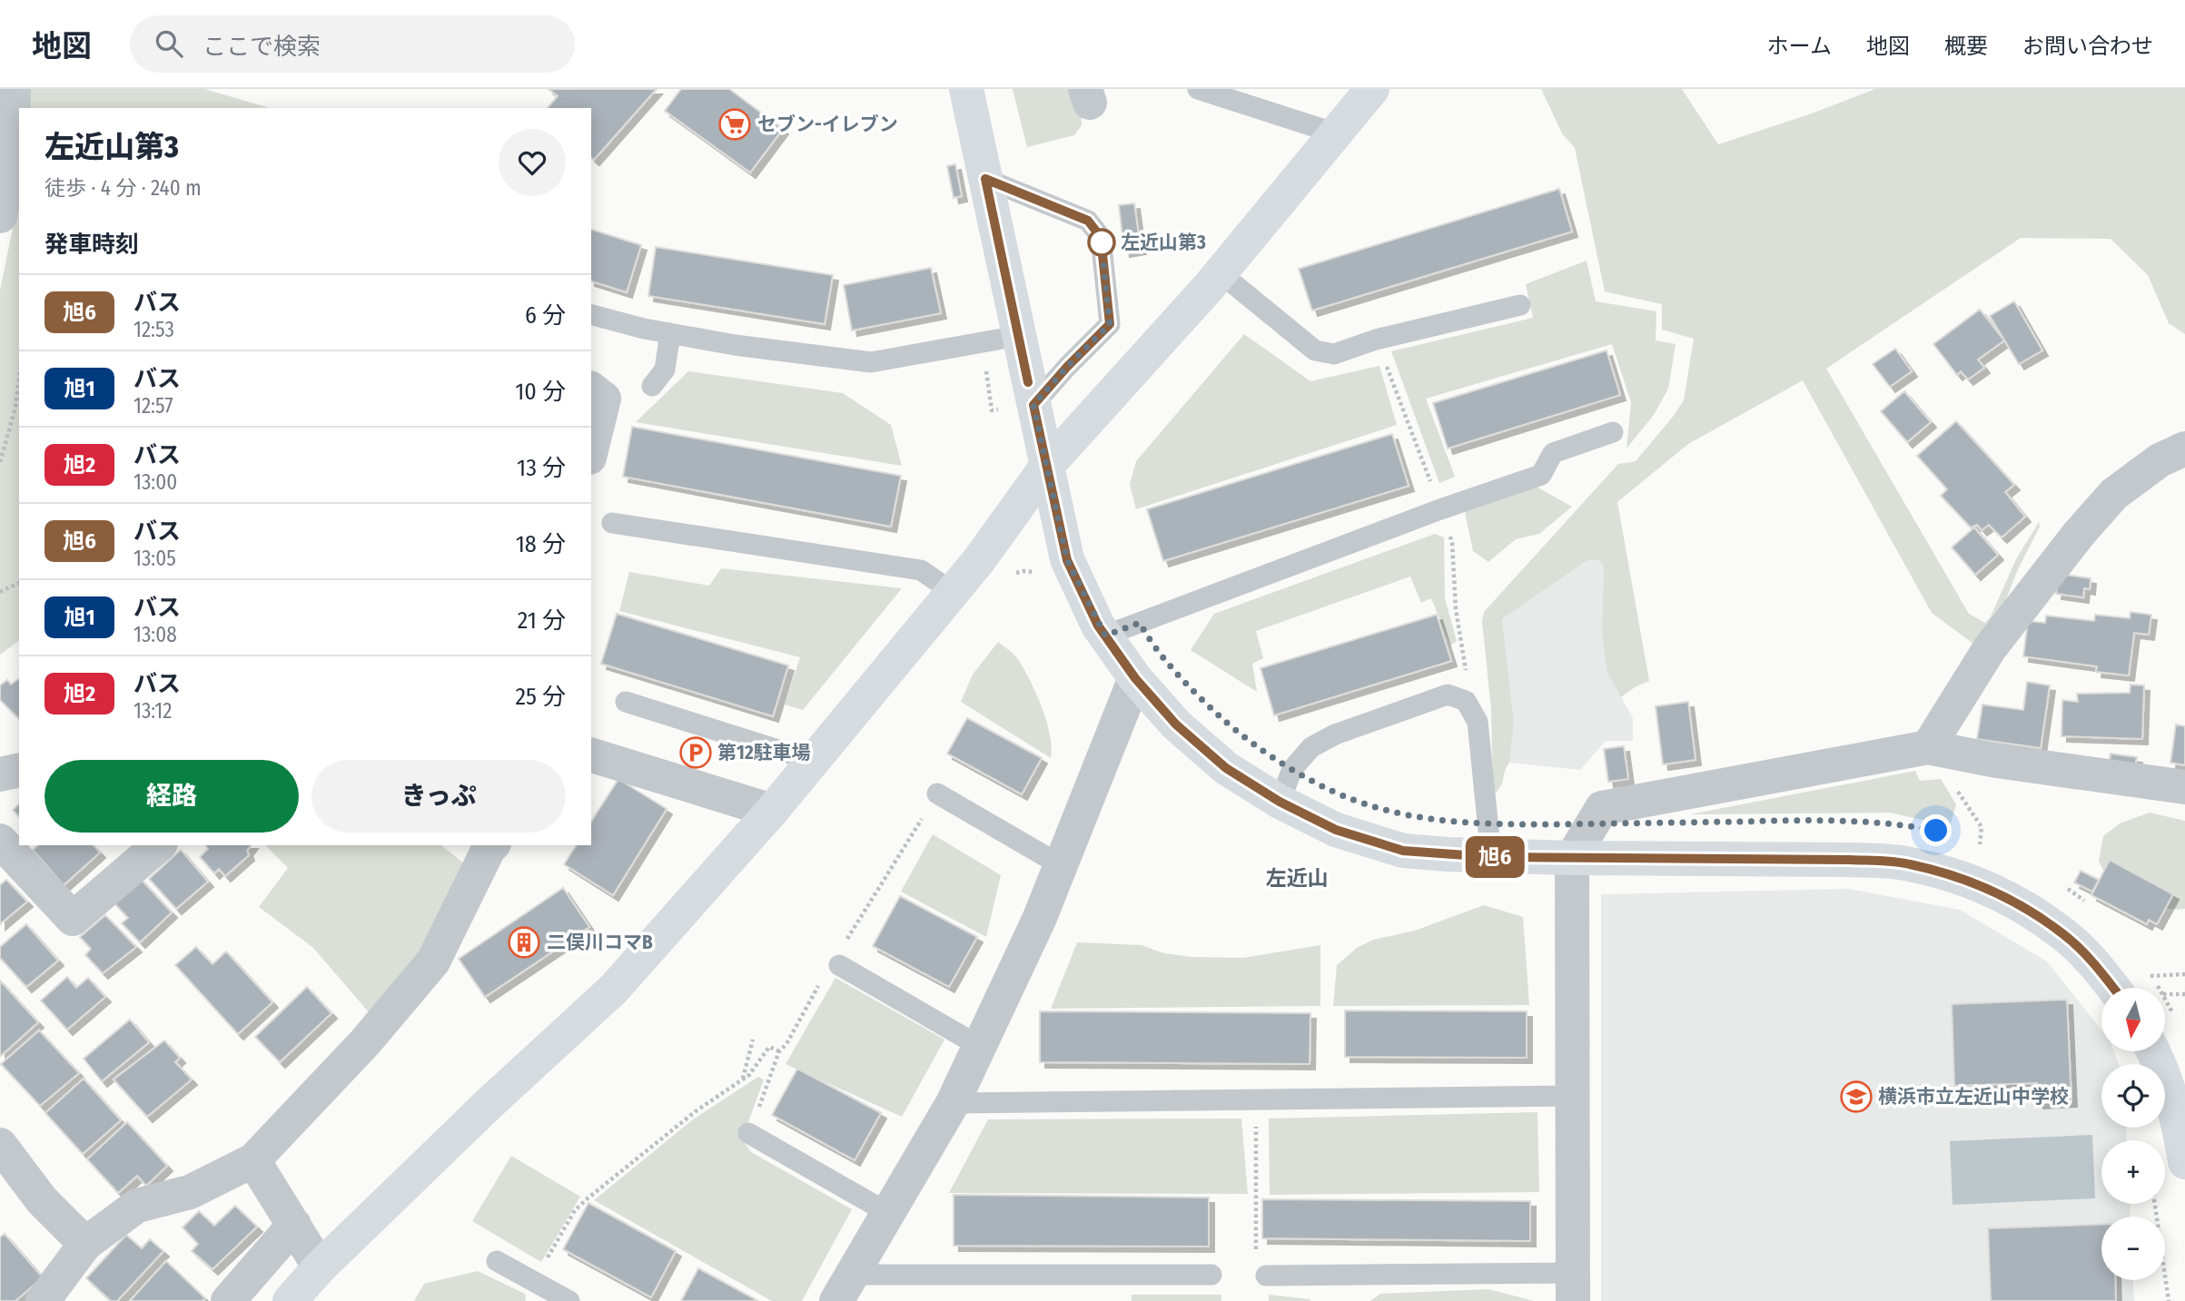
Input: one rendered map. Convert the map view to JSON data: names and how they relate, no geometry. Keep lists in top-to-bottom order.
{
  "districts": ["左近山"],
  "places": {
    "supermarket": ["セブン-イレブン"],
    "other": ["左近山第3"],
    "parking": ["第12駐車場"],
    "building": ["二俣川コマB"],
    "school or university": ["横浜市立左近山中学校"]
  },
  "lines": ["bus line 旭6"],
  "north": "bottom",
  "page": {
    "header": "地図",
    "search": "ここで検索",
    "nav": [
      "ホーム",
      "地図",
      "概要",
      "お問い合わせ"
    ],
    "on_map": "旭6",
    "heading": [
      ["左近山第3", "徒歩 · 4 分 · 240 m"],
      "発車時刻"
    ],
    "list": [
      {
        "mark": "旭6",
        "name": "バス",
        "note": "12:53",
        "value": "6 分"
      },
      {
        "mark": "旭1",
        "name": "バス",
        "note": "12:57",
        "value": "10 分"
      },
      {
        "mark": "旭2",
        "name": "バス",
        "note": "13:00",
        "value": "13 分"
      },
      {
        "mark": "旭6",
        "name": "バス",
        "note": "13:05",
        "value": "18 分"
      },
      {
        "mark": "旭1",
        "name": "バス",
        "note": "13:08",
        "value": "21 分"
      },
      {
        "mark": "旭2",
        "name": "バス",
        "note": "13:12",
        "value": "25 分"
      }
    ],
    "buttons": ["経路", "きっぷ"],
    "map_buttons": ["+", "−"]
  }
}
